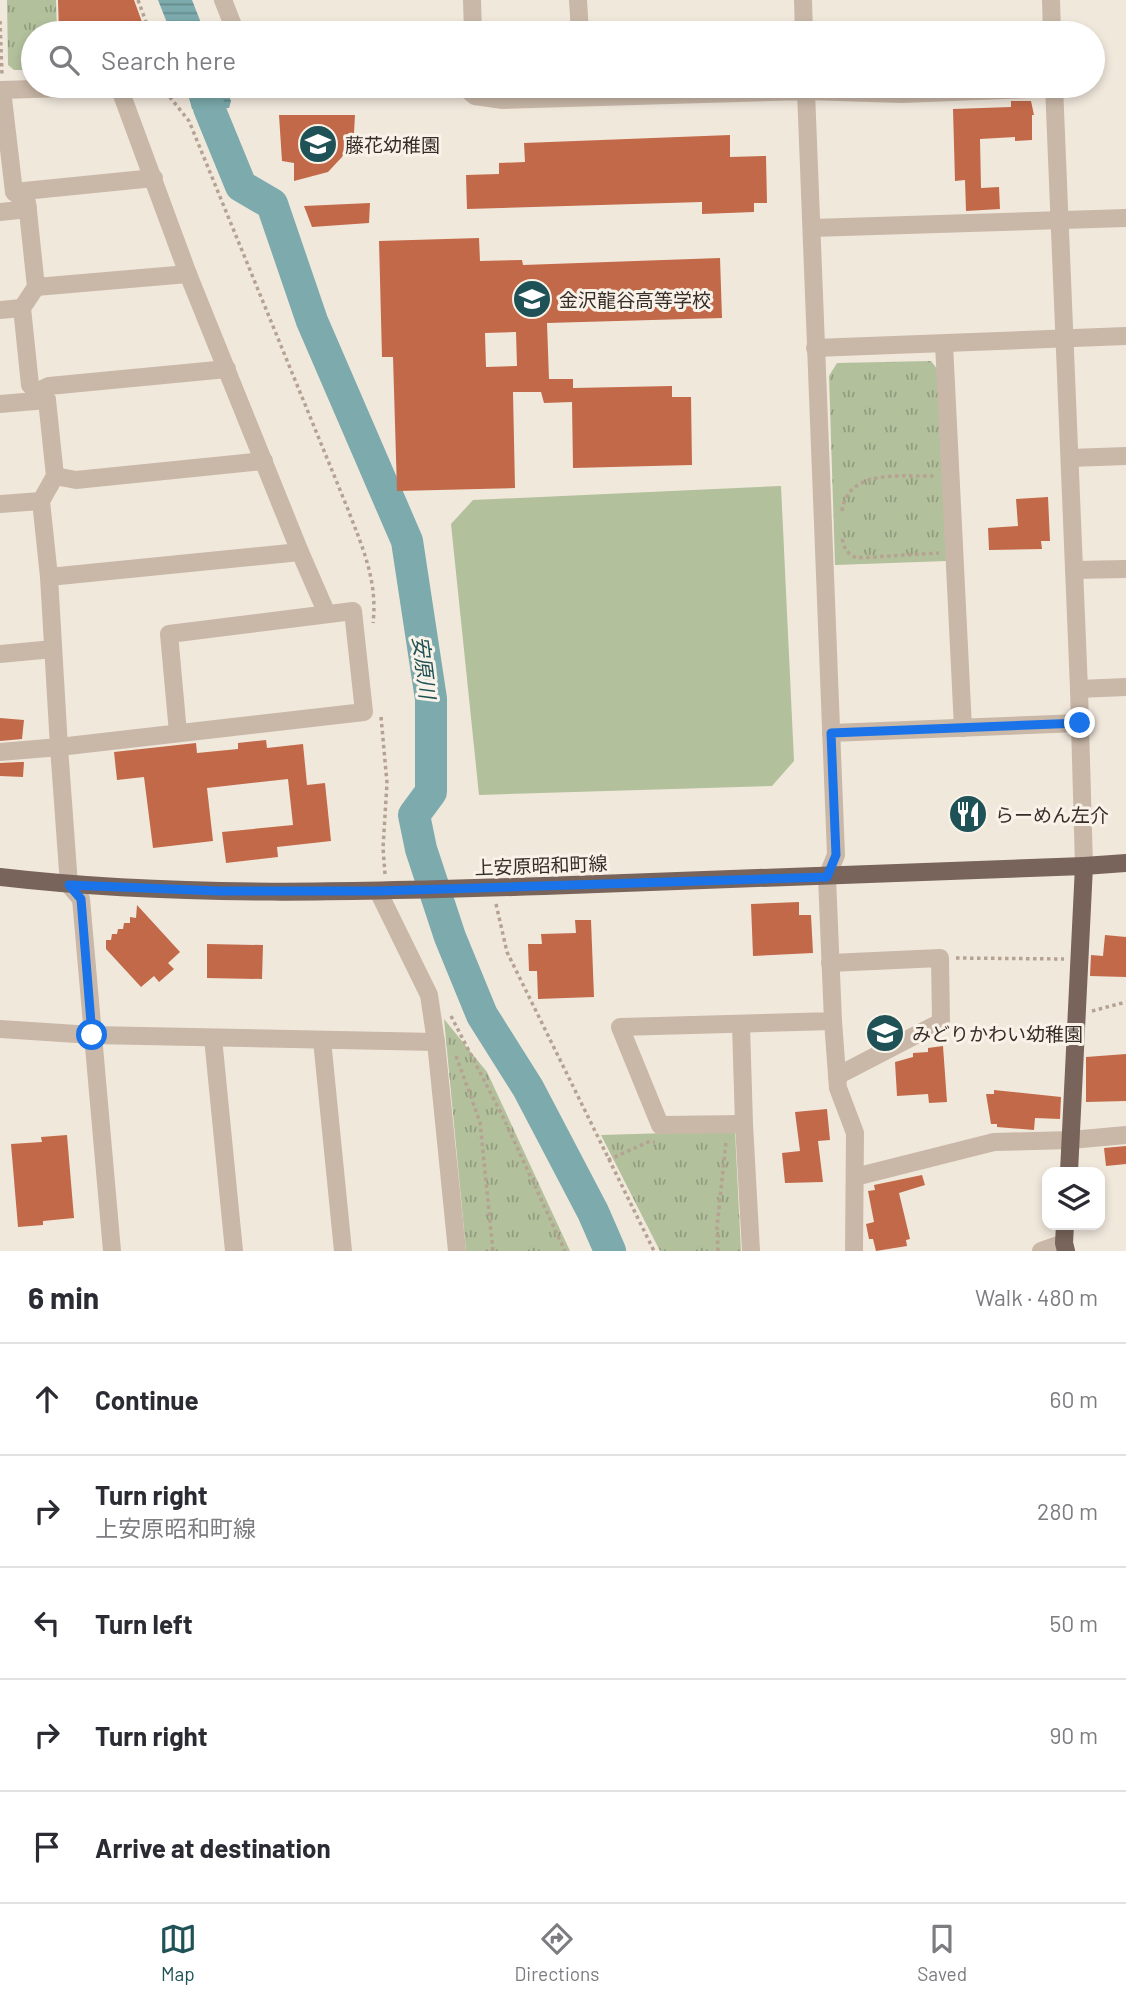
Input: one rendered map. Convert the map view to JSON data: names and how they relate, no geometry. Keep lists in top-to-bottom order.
{
  "streets": {
    "main road": ["上安原昭和町線"]
  },
  "water": ["安原川"],
  "places": {
    "school or university": ["藤花幼稚園", "金沢龍谷高等学校", "みどりかわい幼稚園"],
    "restaurant": ["らーめん左介"]
  },
  "page": {
    "search": "Search here",
    "heading": ["6 min", "Walk · 480 m"],
    "list": [
      ["Continue", "60 m"],
      ["Turn right", "上安原昭和町線", "280 m"],
      ["Turn left", "50 m"],
      ["Turn right", "90 m"],
      "Arrive at destination"
    ],
    "nav": ["Map", "Directions", "Saved"]
  }
}
